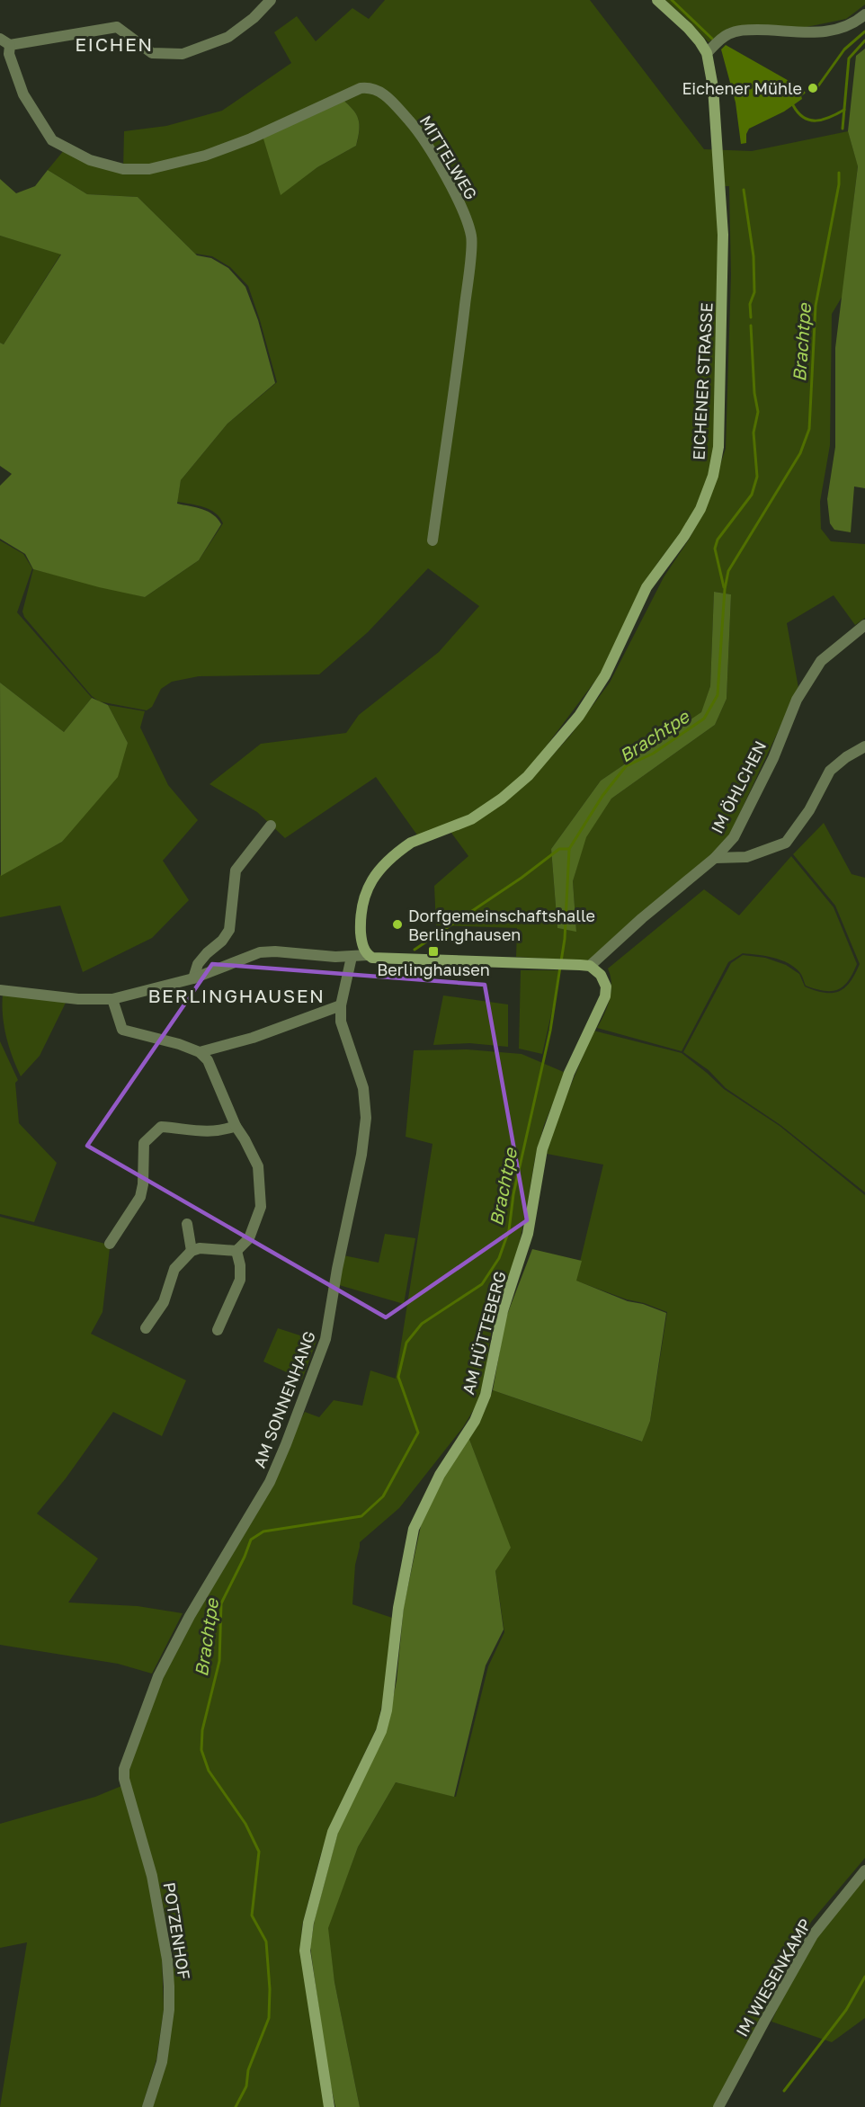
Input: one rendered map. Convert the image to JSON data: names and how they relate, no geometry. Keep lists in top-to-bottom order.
{
  "streets": {
    "main road": ["EICHENER STRASSE", "AM HÜTTEBERG"],
    "street": [
      "MITTELWEG",
      "IM ÖHLCHEN",
      "AM SONNENHANG",
      "POTZENHOF",
      "IM WIESENKAMP"
    ]
  },
  "crossings": [
    ["IM ÖHLCHEN", "AM HÜTTEBERG"],
    ["AM SONNENHANG", "POTZENHOF"]
  ],
  "districts": ["EICHEN", "BERLINGHAUSEN"],
  "water": ["Brachtpe"],
  "places": {
    "other": ["Eichener Mühle", "Dorfgemeinschaftshalle Berlinghausen"],
    "transit": ["Berlinghausen"]
  }
}
